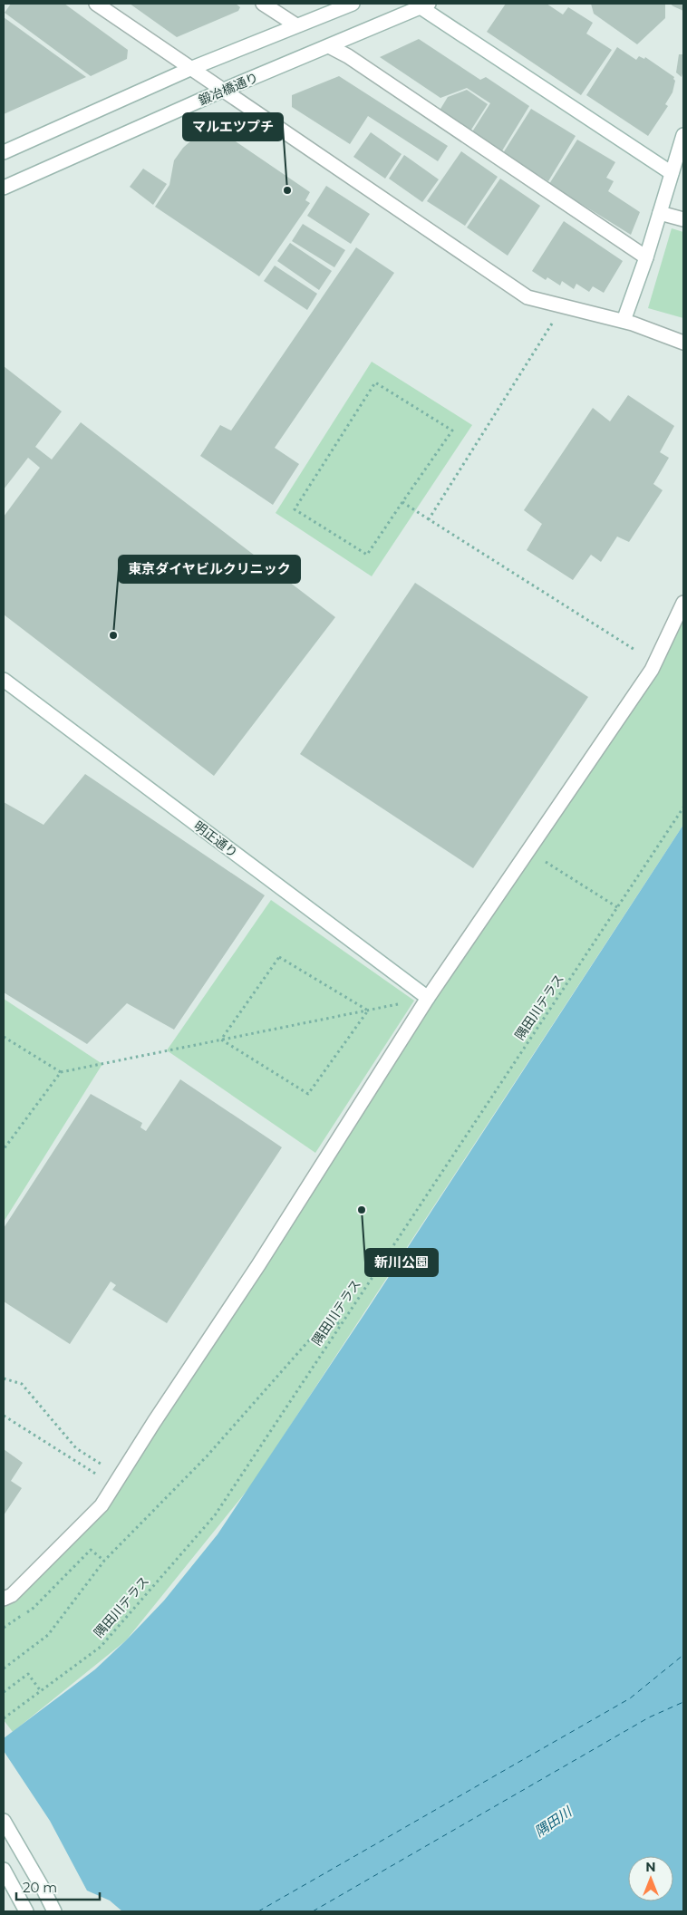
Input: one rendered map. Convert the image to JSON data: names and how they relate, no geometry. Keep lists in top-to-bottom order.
{
  "streets": {
    "street": ["鍛冶橋通り", "明正通り"],
    "path": ["隅田川テラス"]
  },
  "water": ["隅田川"],
  "places": ["マルエツプチ", "東京ダイヤビルクリニック", "新川公園"],
  "scale_bar": "20 m",
  "north": "top"
}
